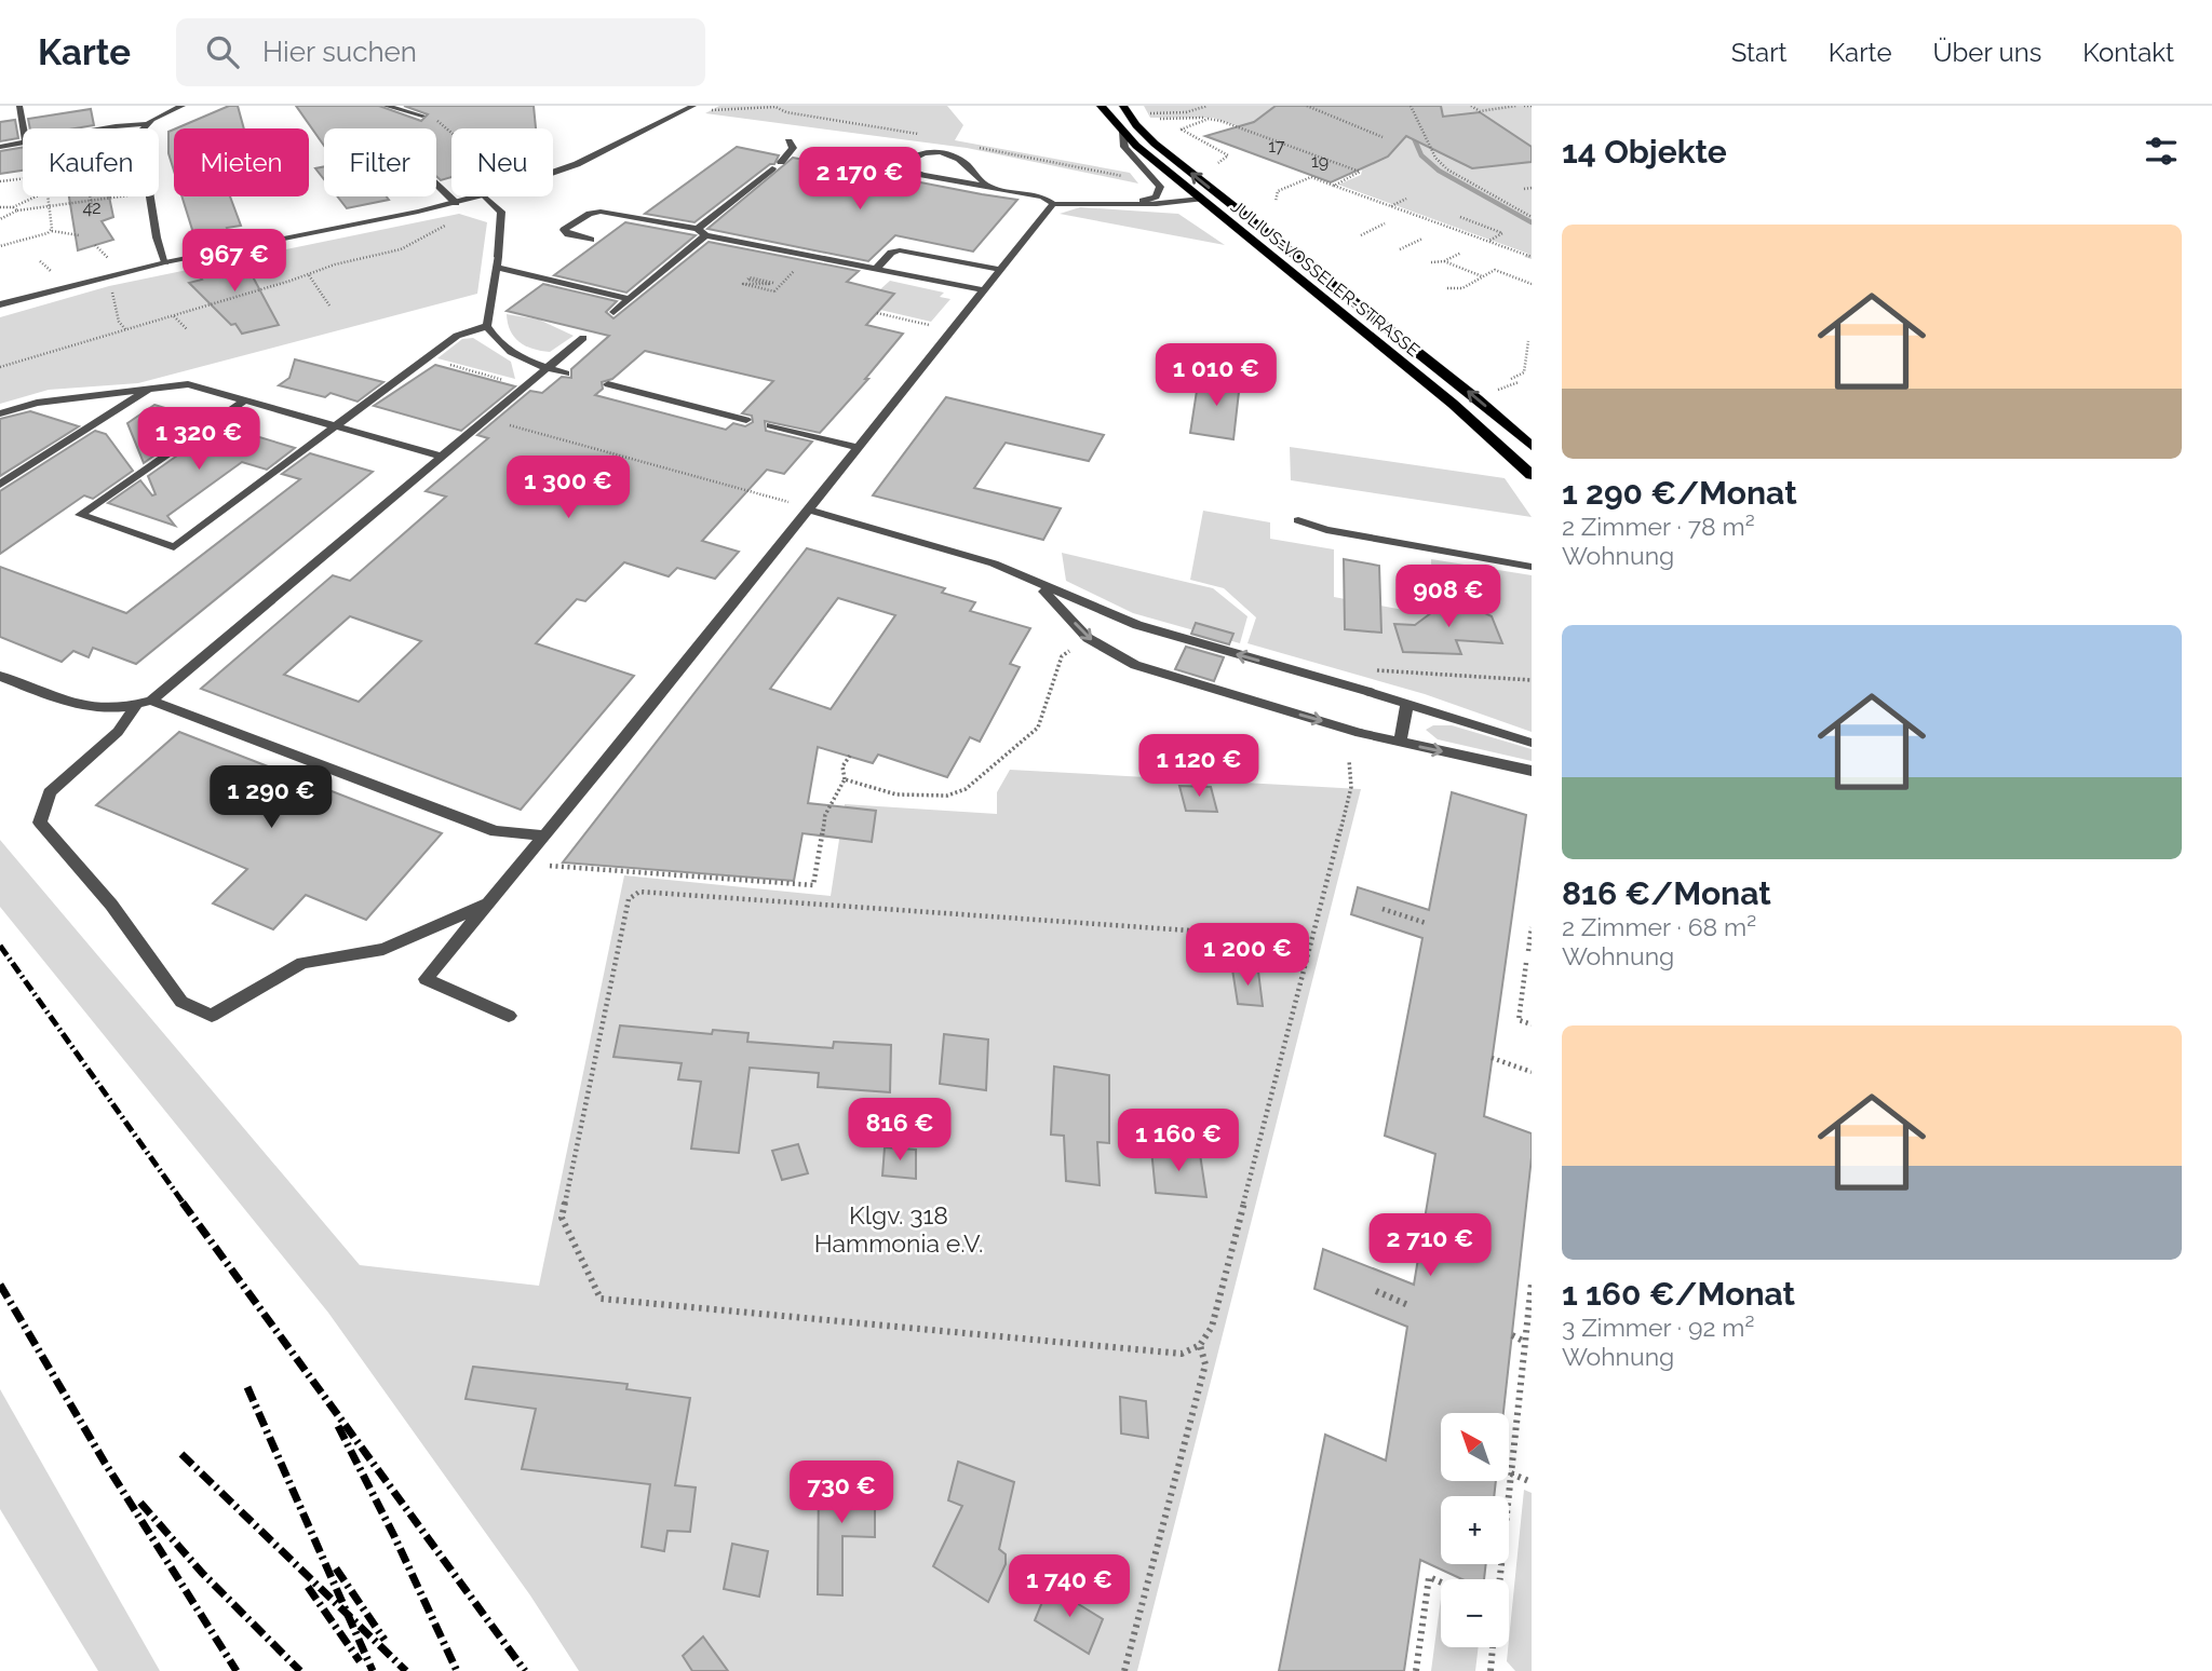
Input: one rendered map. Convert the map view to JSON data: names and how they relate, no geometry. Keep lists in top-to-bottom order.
{
  "streets": {
    "main road": ["JULIUS-VOSSELER-STRASSE"]
  },
  "parks": ["Klgv. 318 Hammonia e.V."],
  "house_numbers": ["17", "19", "42"],
  "north": "top left",
  "page": {
    "header": "Karte",
    "search": "Hier suchen",
    "nav": [
      "Start",
      "Karte",
      "Über uns",
      "Kontakt"
    ],
    "heading": "14 Objekte",
    "chip": [
      "Kaufen",
      "Mieten",
      "Filter",
      "Neu"
    ],
    "price": [
      "2 170 €",
      "967 €",
      "1 010 €",
      "1 320 €",
      "1 300 €",
      "908 €",
      "1 120 €",
      "1 290 €",
      "1 200 €",
      "816 €",
      "1 160 €",
      "2 710 €",
      "730 €",
      "1 740 €"
    ],
    "list": [
      {
        "name": "1 290 €/Monat",
        "note": "2 Zimmer · 78 m² · Wohnung"
      },
      {
        "name": "816 €/Monat",
        "note": "2 Zimmer · 68 m² · Wohnung"
      },
      {
        "name": "1 160 €/Monat",
        "note": "3 Zimmer · 92 m² · Wohnung"
      }
    ],
    "map_buttons": ["+", "−"]
  }
}
